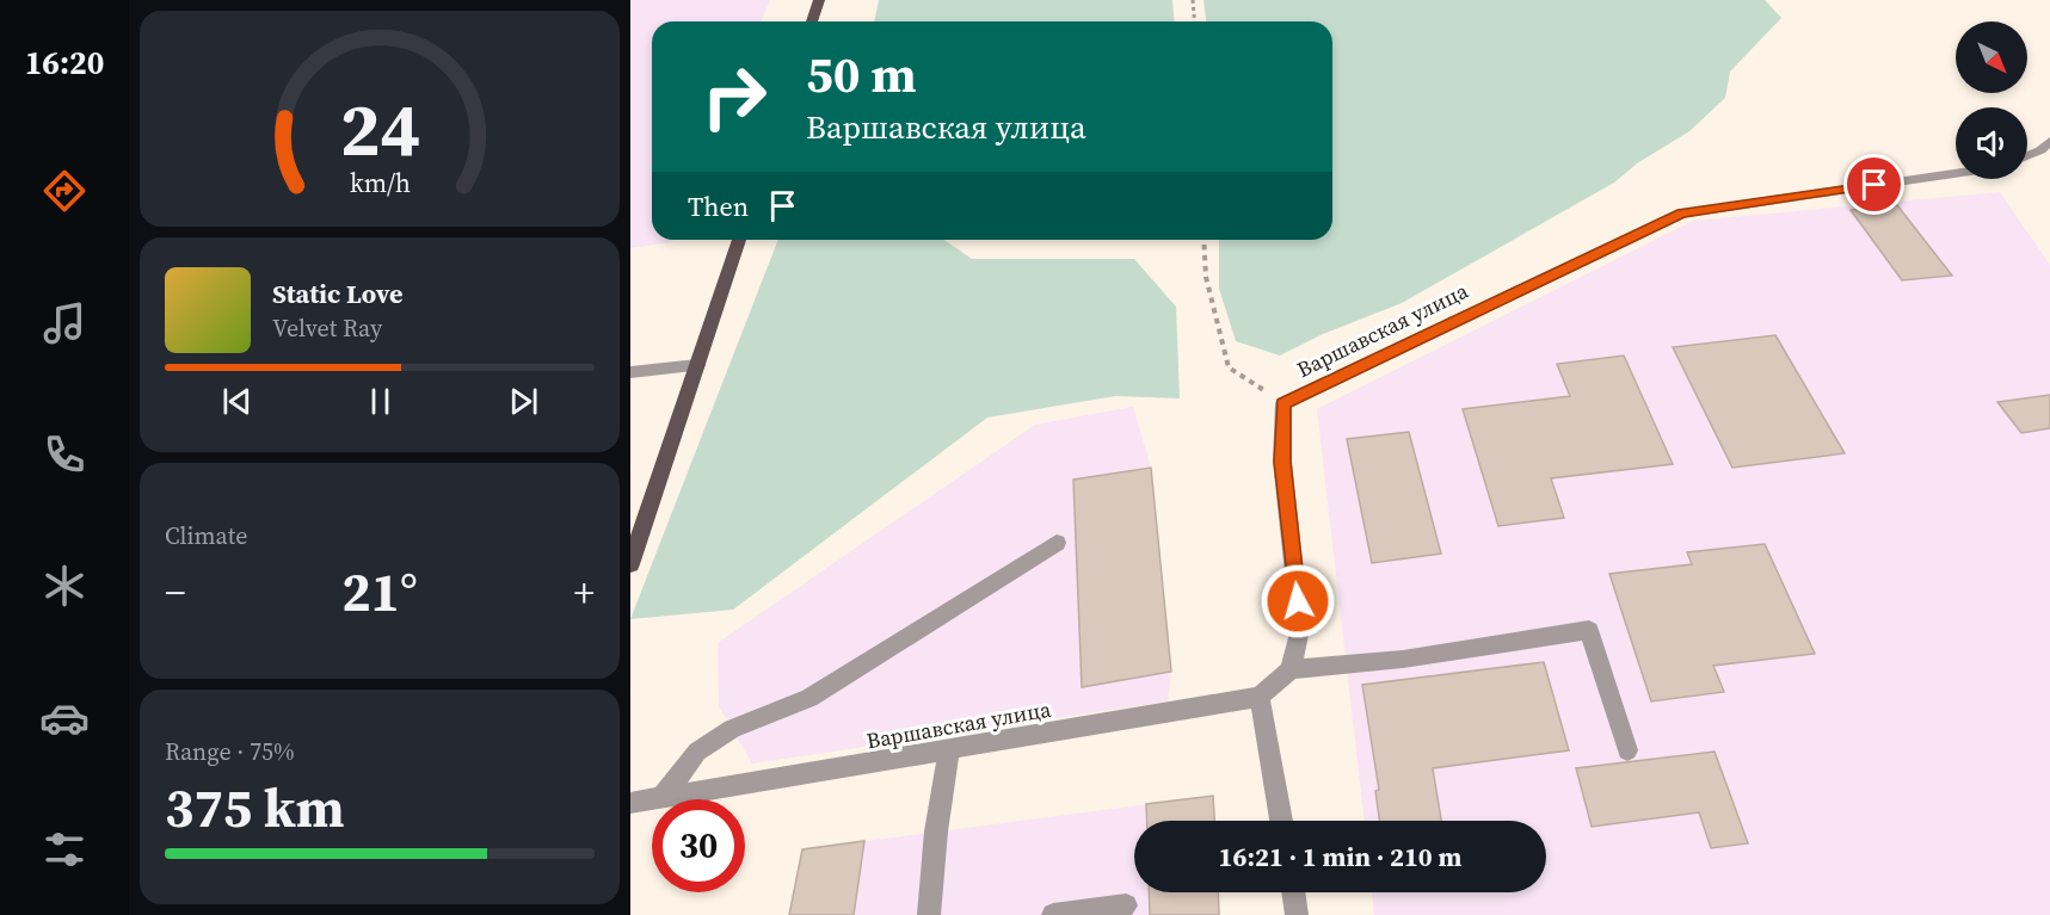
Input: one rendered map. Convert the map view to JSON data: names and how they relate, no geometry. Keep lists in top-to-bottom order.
{
  "streets": {
    "street": ["Варшавская улица"]
  },
  "north": "bottom right",
  "page": {
    "tabs": "16:20",
    "turn": ["50 m", "Варшавская улица"],
    "then": "Then",
    "song": ["Static Love", "Velvet Ray"],
    "tile": [
      "Climate",
      ["Range · 75%", "375 km"]
    ],
    "heat": ["−", "21°", "+"],
    "limit": "30",
    "trip": "16:21 · 1 min · 210 m",
    "gauge": ["24", "km/h"]
  }
}
